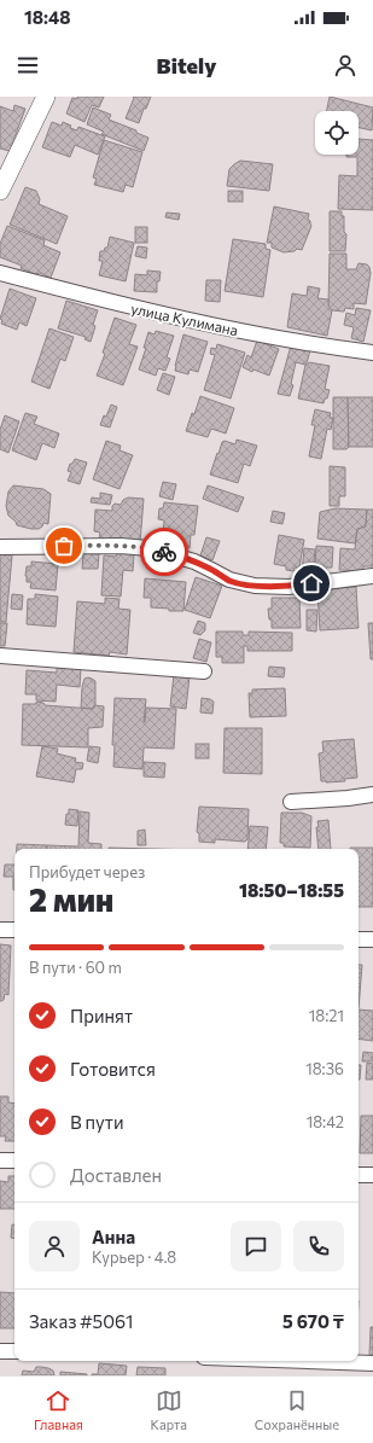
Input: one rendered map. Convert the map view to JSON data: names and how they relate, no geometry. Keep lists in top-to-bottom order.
{
  "streets": {
    "street": ["улица Кулимана"]
  },
  "page": {
    "status": "18:48",
    "header": "Bitely",
    "heading": ["2 мин", "Прибудет через", "18:50–18:55"],
    "panel": [
      "Анна",
      "Курьер · 4.8",
      "Заказ #5061",
      "5 670 ₸"
    ],
    "bar": "В пути · 60 m",
    "list": [
      ["Принят", "18:21"],
      ["Готовится", "18:36"],
      ["В пути", "18:42"],
      "Доставлен"
    ],
    "tabs": ["Главная", "Карта", "Сохранённые"]
  }
}
